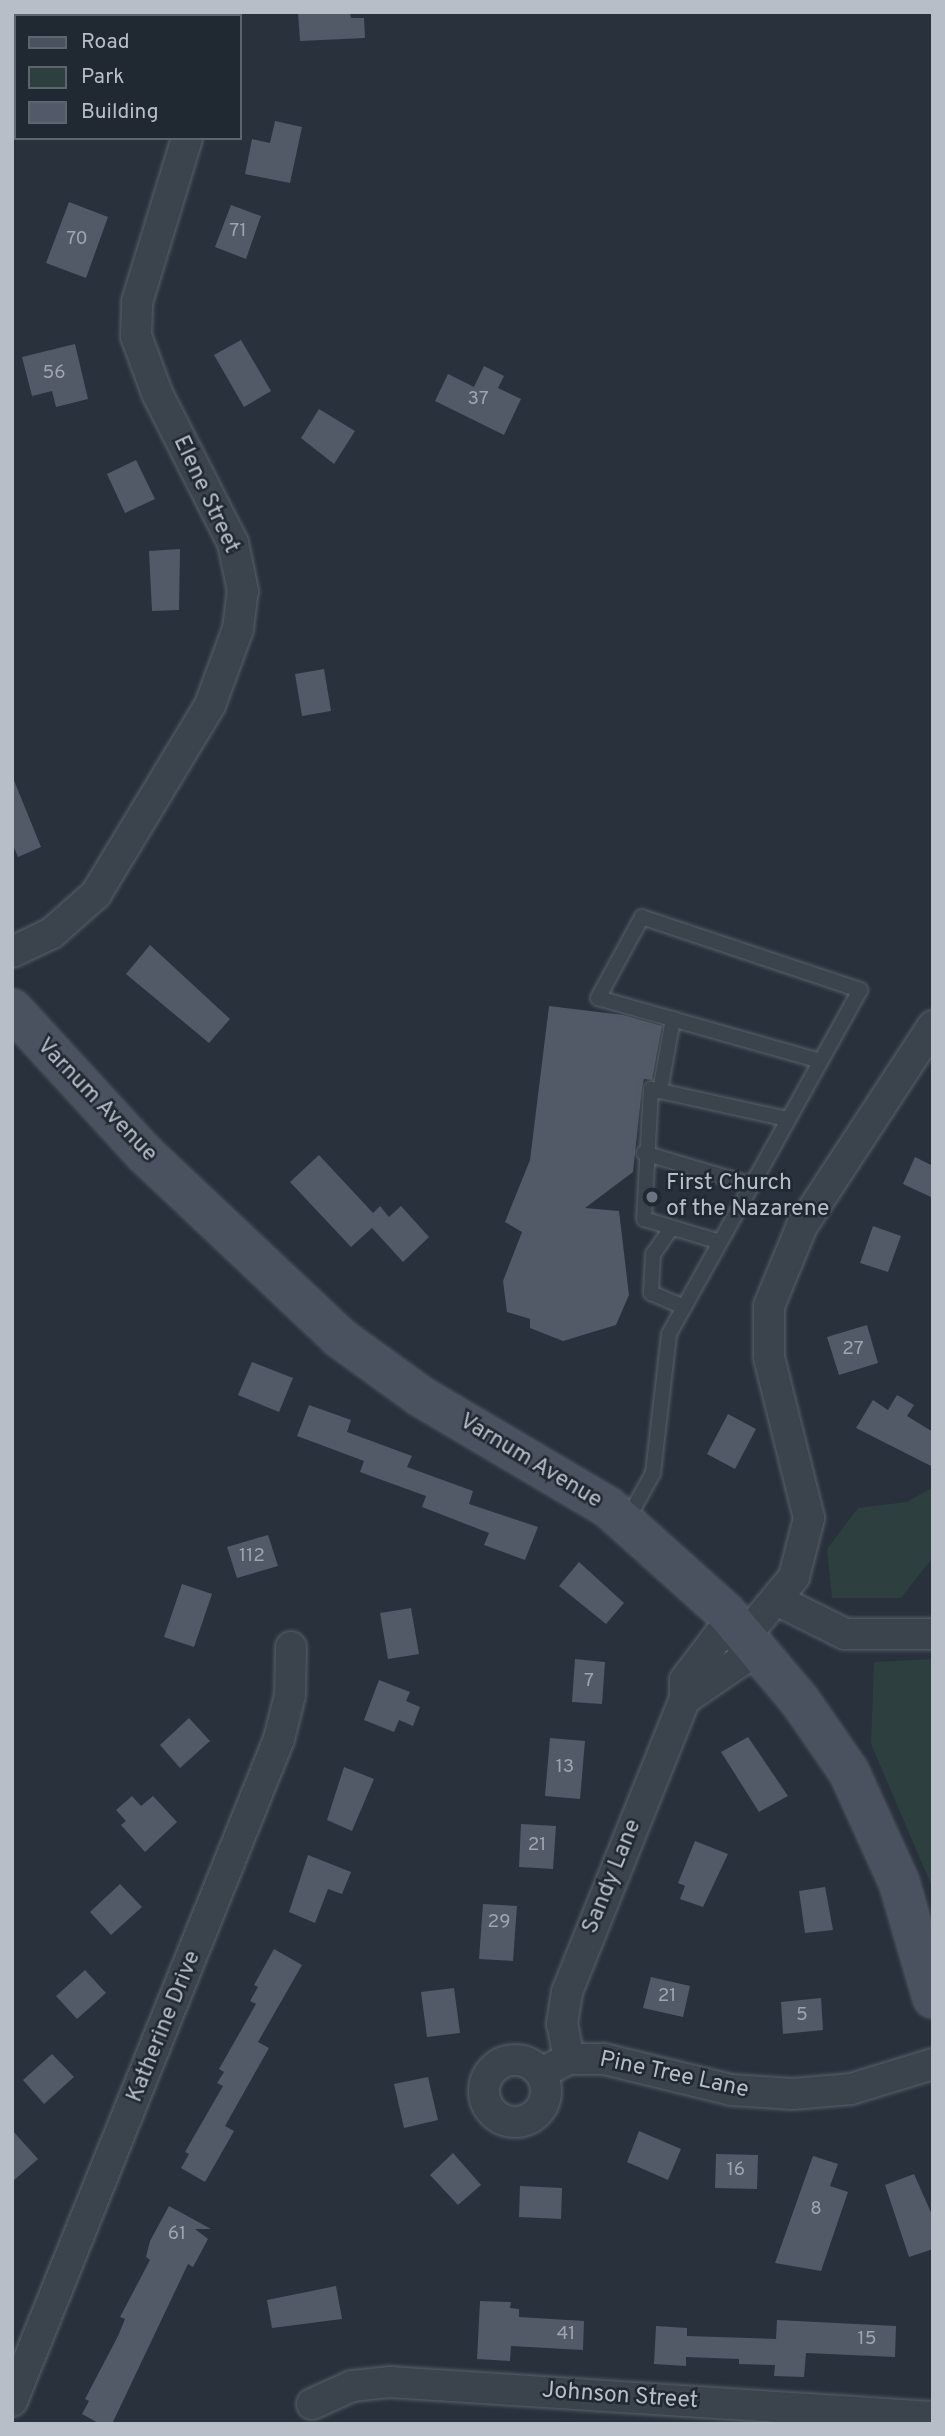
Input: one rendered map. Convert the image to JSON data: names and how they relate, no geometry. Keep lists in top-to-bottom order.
{
  "streets": {
    "main road": ["Varnum Avenue"],
    "street": [
      "Elene Street",
      "Sandy Lane",
      "Katherine Drive",
      "Pine Tree Lane",
      "Johnson Street"
    ]
  },
  "crossings": [
    ["Varnum Avenue", "Sandy Lane"],
    ["Sandy Lane", "Pine Tree Lane"]
  ],
  "places": ["First Church of the Nazarene"],
  "house_numbers": [
    "71",
    "70",
    "56",
    "37",
    "27",
    "112",
    "7",
    "13",
    "21",
    "29",
    "21",
    "5",
    "16",
    "8",
    "61",
    "41",
    "15"
  ],
  "legend": ["Road", "Park", "Building"]
}
